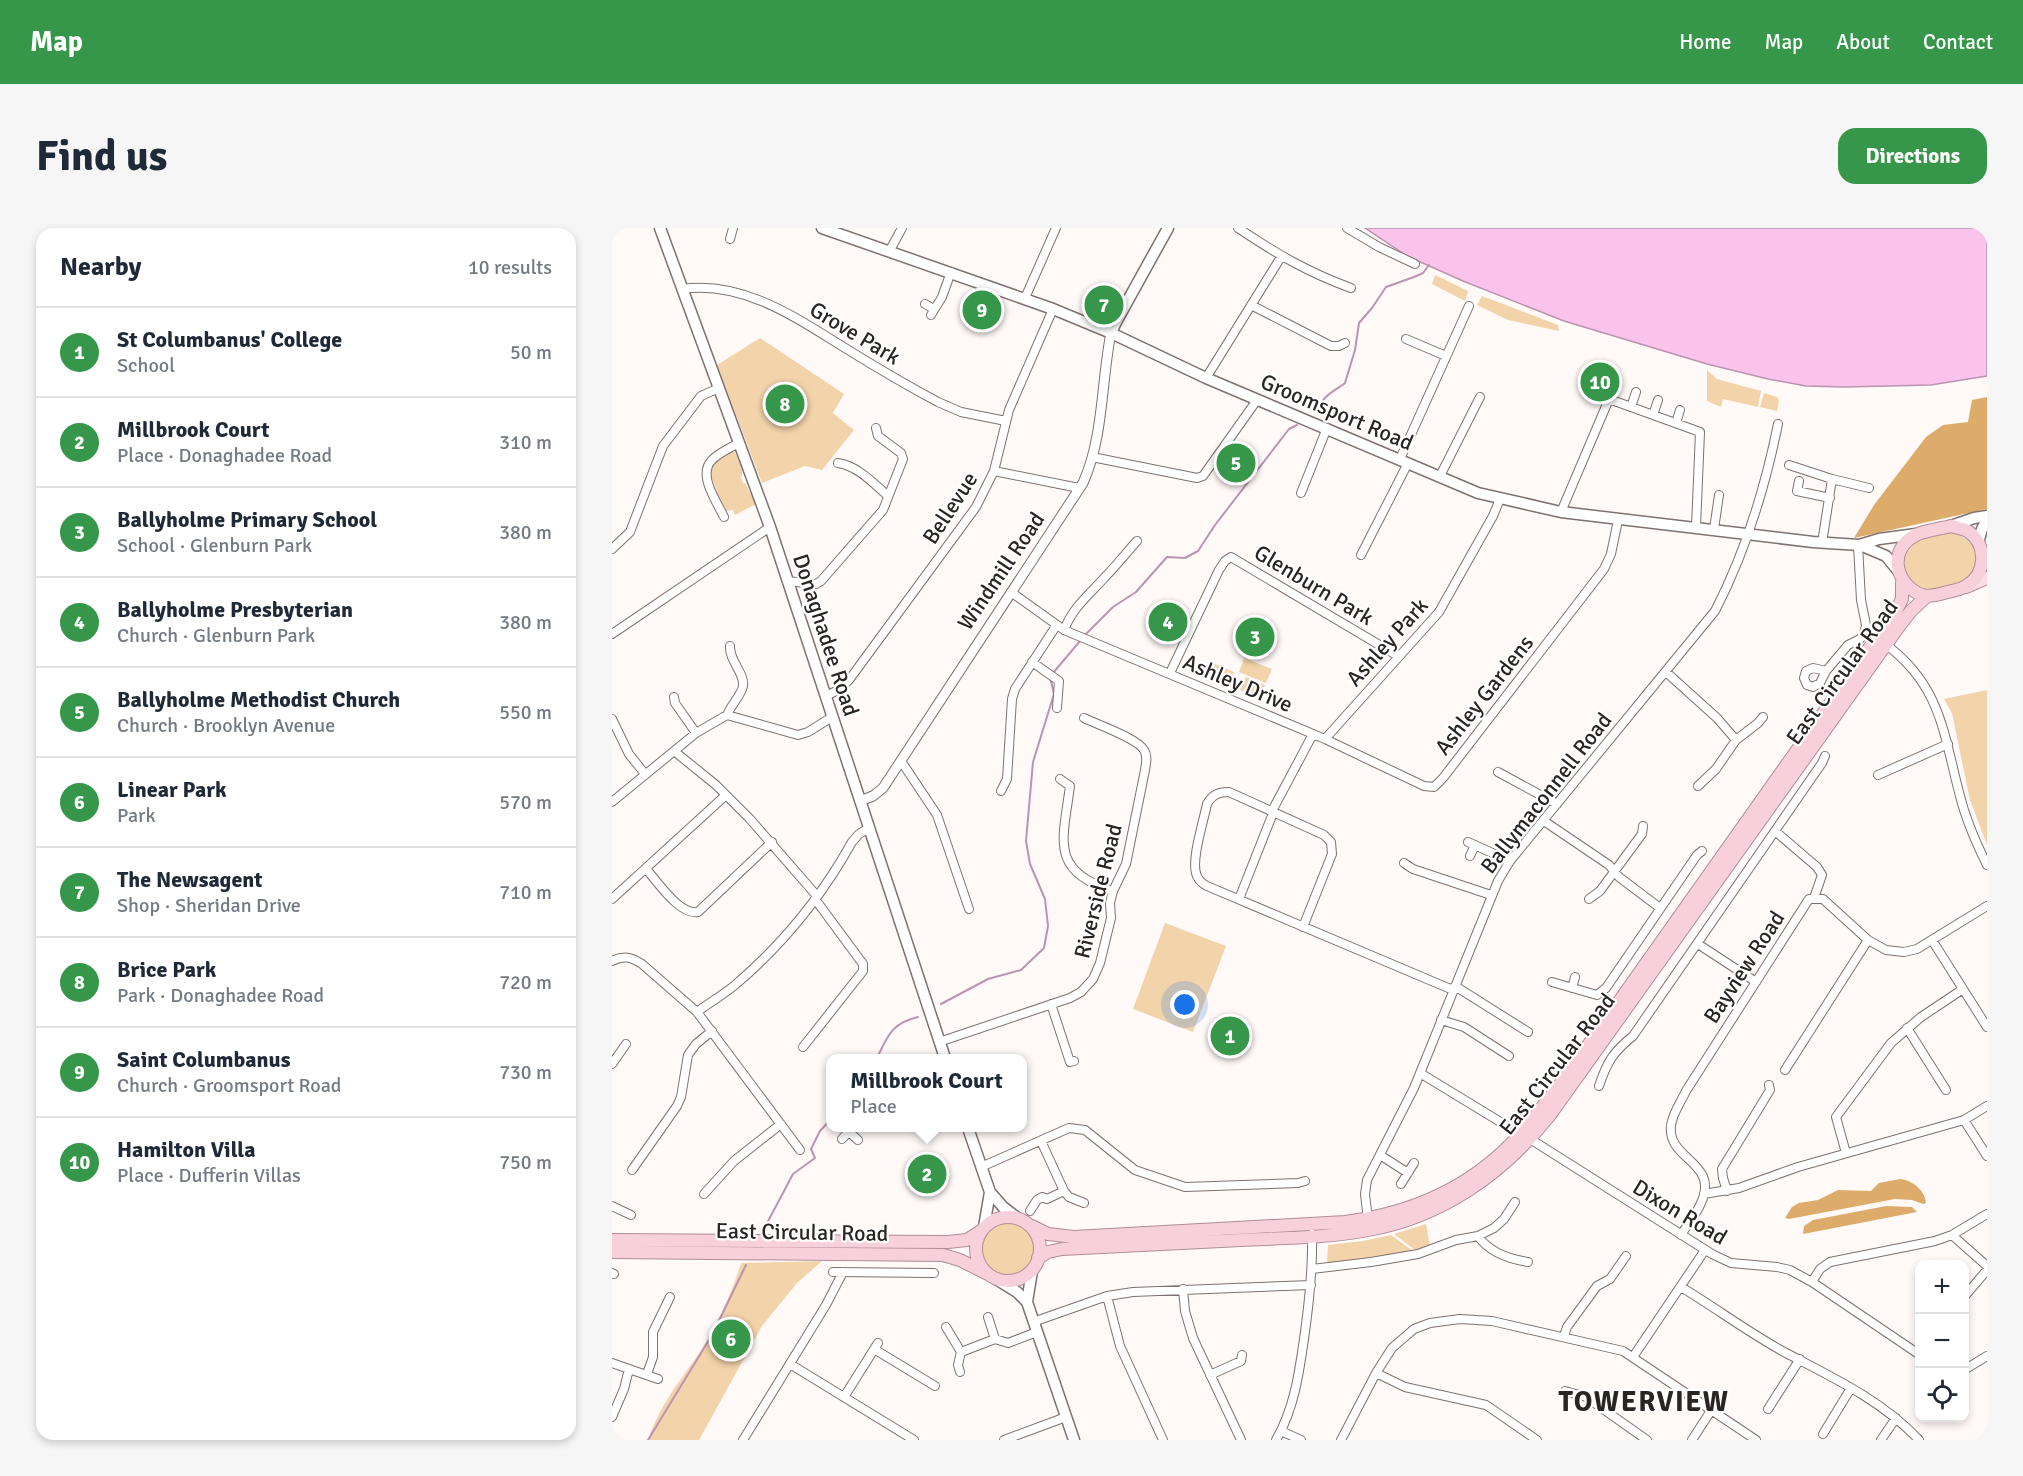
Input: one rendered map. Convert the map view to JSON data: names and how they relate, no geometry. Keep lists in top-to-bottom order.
{
  "streets": {
    "highway": ["East Circular Road"],
    "main road": ["Groomsport Road", "Donaghadee Road"],
    "street": [
      "Grove Park",
      "Bellevue",
      "Windmill Road",
      "Glenburn Park",
      "Ashley Park",
      "Ashley Drive",
      "Ashley Gardens",
      "Ballymaconnell Road",
      "Riverside Road",
      "Bayview Road",
      "Dixon Road"
    ]
  },
  "crossings": [
    ["Grove Park", "Bellevue"],
    ["Grove Park", "Donaghadee Road"],
    ["Groomsport Road", "Bellevue"],
    ["Groomsport Road", "Windmill Road"],
    ["Groomsport Road", "Ashley Park"],
    ["Groomsport Road", "Ashley Gardens"],
    ["Groomsport Road", "Ballymaconnell Road"],
    ["Bellevue", "Donaghadee Road"],
    ["Windmill Road", "Donaghadee Road"],
    ["Windmill Road", "Ashley Drive"],
    ["Glenburn Park", "Ashley Park"],
    ["Glenburn Park", "Ashley Drive"],
    ["Donaghadee Road", "Riverside Road"],
    ["Ashley Park", "Ashley Drive"],
    ["Ashley Park", "Ashley Gardens"],
    ["East Circular Road", "Ballymaconnell Road"],
    ["East Circular Road", "Dixon Road"],
    ["Ashley Drive", "Ashley Gardens"]
  ],
  "districts": ["TOWERVIEW"],
  "page": {
    "header": "Map",
    "nav": [
      "Home",
      "Map",
      "About",
      "Contact"
    ],
    "buttons": "Directions",
    "title": "Find us",
    "heading": ["Nearby", "10 results"],
    "pins": [
      "7",
      "9",
      "10",
      "8",
      "5",
      "4",
      "3",
      "1",
      "2",
      "6"
    ],
    "list": [
      {
        "mark": "1",
        "name": "St Columbanus' College",
        "note": "School",
        "value": "50 m"
      },
      {
        "mark": "2",
        "name": "Millbrook Court",
        "note": "Place · Donaghadee Road",
        "value": "310 m"
      },
      {
        "mark": "3",
        "name": "Ballyholme Primary School",
        "note": "School · Glenburn Park",
        "value": "380 m"
      },
      {
        "mark": "4",
        "name": "Ballyholme Presbyterian",
        "note": "Church · Glenburn Park",
        "value": "380 m"
      },
      {
        "mark": "5",
        "name": "Ballyholme Methodist Church",
        "note": "Church · Brooklyn Avenue",
        "value": "550 m"
      },
      {
        "mark": "6",
        "name": "Linear Park",
        "note": "Park",
        "value": "570 m"
      },
      {
        "mark": "7",
        "name": "The Newsagent",
        "note": "Shop · Sheridan Drive",
        "value": "710 m"
      },
      {
        "mark": "8",
        "name": "Brice Park",
        "note": "Park · Donaghadee Road",
        "value": "720 m"
      },
      {
        "mark": "9",
        "name": "Saint Columbanus",
        "note": "Church · Groomsport Road",
        "value": "730 m"
      },
      {
        "mark": "10",
        "name": "Hamilton Villa",
        "note": "Place · Dufferin Villas",
        "value": "750 m"
      }
    ],
    "popup": ["Millbrook Court", "Place"],
    "map_buttons": ["+", "−"]
  }
}
